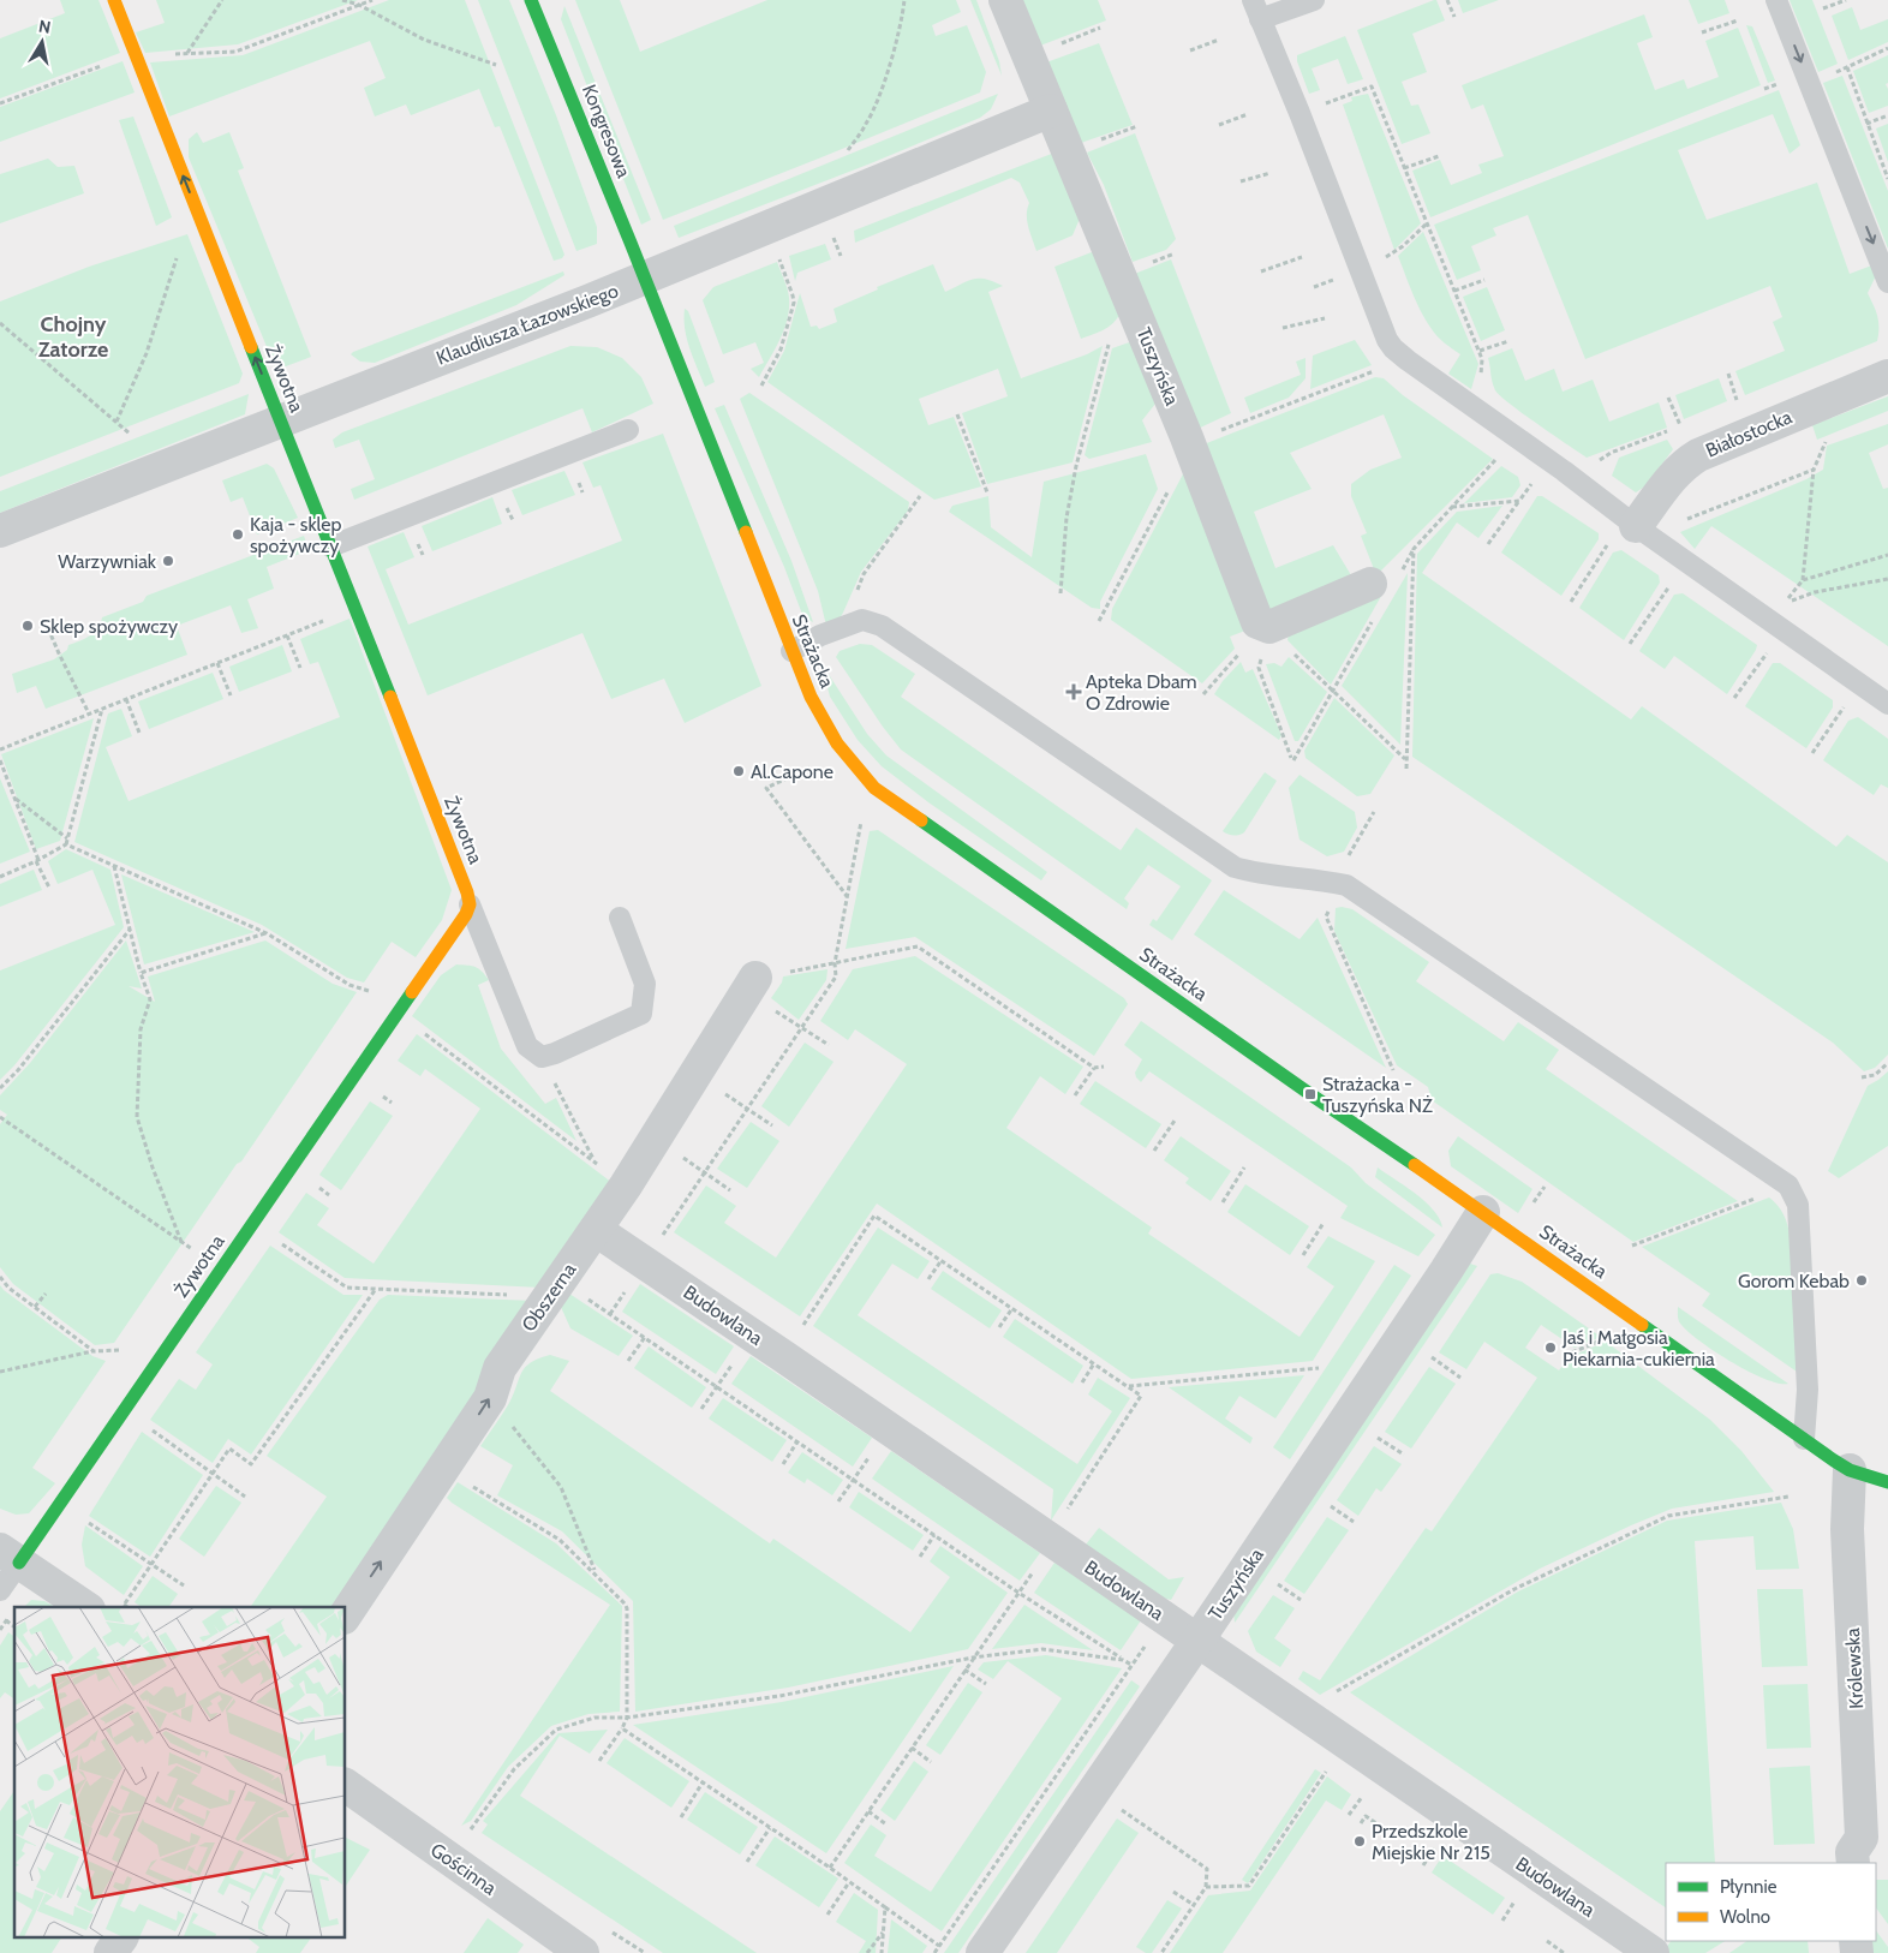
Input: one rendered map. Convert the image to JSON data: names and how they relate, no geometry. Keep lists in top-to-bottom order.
{
  "streets": {
    "street": [
      "Kongresowa",
      "Klaudiusza Łazowskiego",
      "Tuszyńska",
      "Żywotna",
      "Białostocka",
      "Strażacka",
      "Obszerna",
      "Budowlana",
      "Królewska",
      "Gościnna"
    ]
  },
  "crossings": [
    ["Kongresowa", "Klaudiusza Łazowskiego"],
    ["Kongresowa", "Strażacka"],
    ["Klaudiusza Łazowskiego", "Tuszyńska"],
    ["Klaudiusza Łazowskiego", "Żywotna"],
    ["Klaudiusza Łazowskiego", "Strażacka"],
    ["Tuszyńska", "Strażacka"],
    ["Tuszyńska", "Budowlana"],
    ["Strażacka", "Królewska"],
    ["Obszerna", "Budowlana"]
  ],
  "districts": ["Chojny Zatorze"],
  "places": {
    "other": [
      "Kaja - sklep spożywczy",
      "Warzywniak",
      "Sklep spożywczy",
      "Al.Capone",
      "Gorom Kebab",
      "Jaś i Małgosia Piekarnia-cukiernia",
      "Przedszkole Miejskie Nr 215"
    ],
    "health": ["Apteka Dbam O Zdrowie"],
    "transit": ["Strażacka - Tuszyńska NŻ"]
  },
  "legend": ["Płynnie", "Wolno"],
  "north": "top"
}
